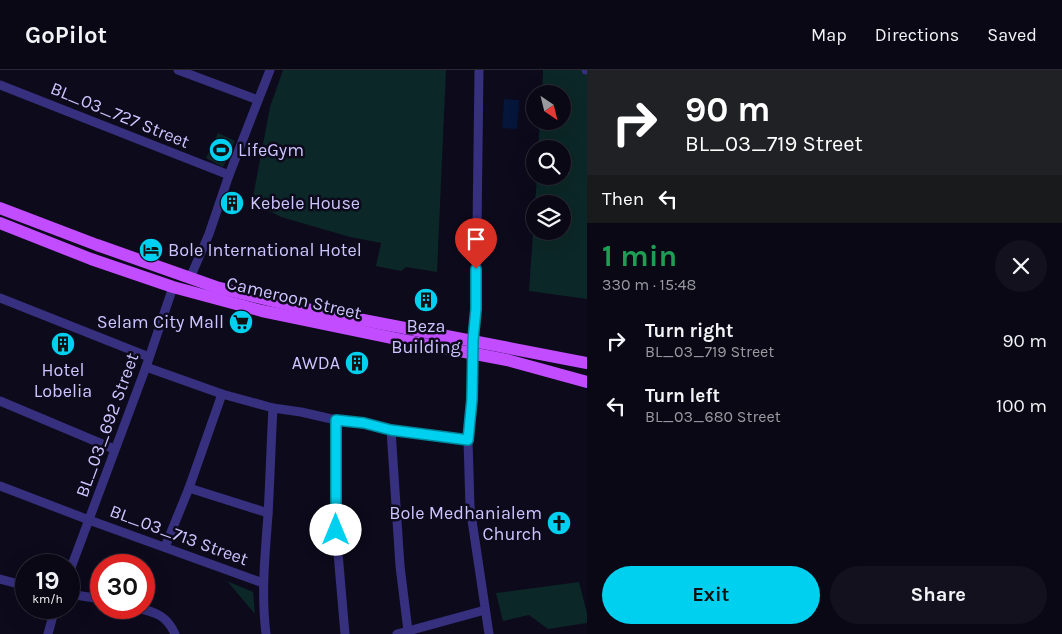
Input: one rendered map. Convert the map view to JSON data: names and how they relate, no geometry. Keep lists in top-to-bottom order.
{
  "streets": {
    "main road": ["Cameroon Street"],
    "street": ["BL_03_727 Street", "BL_03_692 Street", "BL_03_713 Street"]
  },
  "crossings": [
    ["Cameroon Street", "BL_03_692 Street"],
    ["BL_03_692 Street", "BL_03_713 Street"]
  ],
  "places": {
    "sports": ["LifeGym"],
    "building": [
      "Kebele House",
      "Beza Building",
      "Hotel Lobelia",
      "AWDA"
    ],
    "hotel": ["Bole International Hotel"],
    "supermarket": ["Selam City Mall"],
    "church": ["Bole Medhanialem Church"]
  },
  "north": "bottom right",
  "page": {
    "header": "GoPilot",
    "nav": ["Map", "Directions", "Saved"],
    "turn": ["90 m", "BL_03_719 Street"],
    "then": "Then",
    "heading": ["1 min", "330 m · 15:48"],
    "list": [
      {
        "name": "Turn right",
        "note": "BL_03_719 Street",
        "value": "90 m"
      },
      {
        "name": "Turn left",
        "note": "BL_03_680 Street",
        "value": "100 m"
      }
    ],
    "speed": "19 km/h",
    "limit": "30",
    "buttons": ["Exit", "Share"]
  }
}
